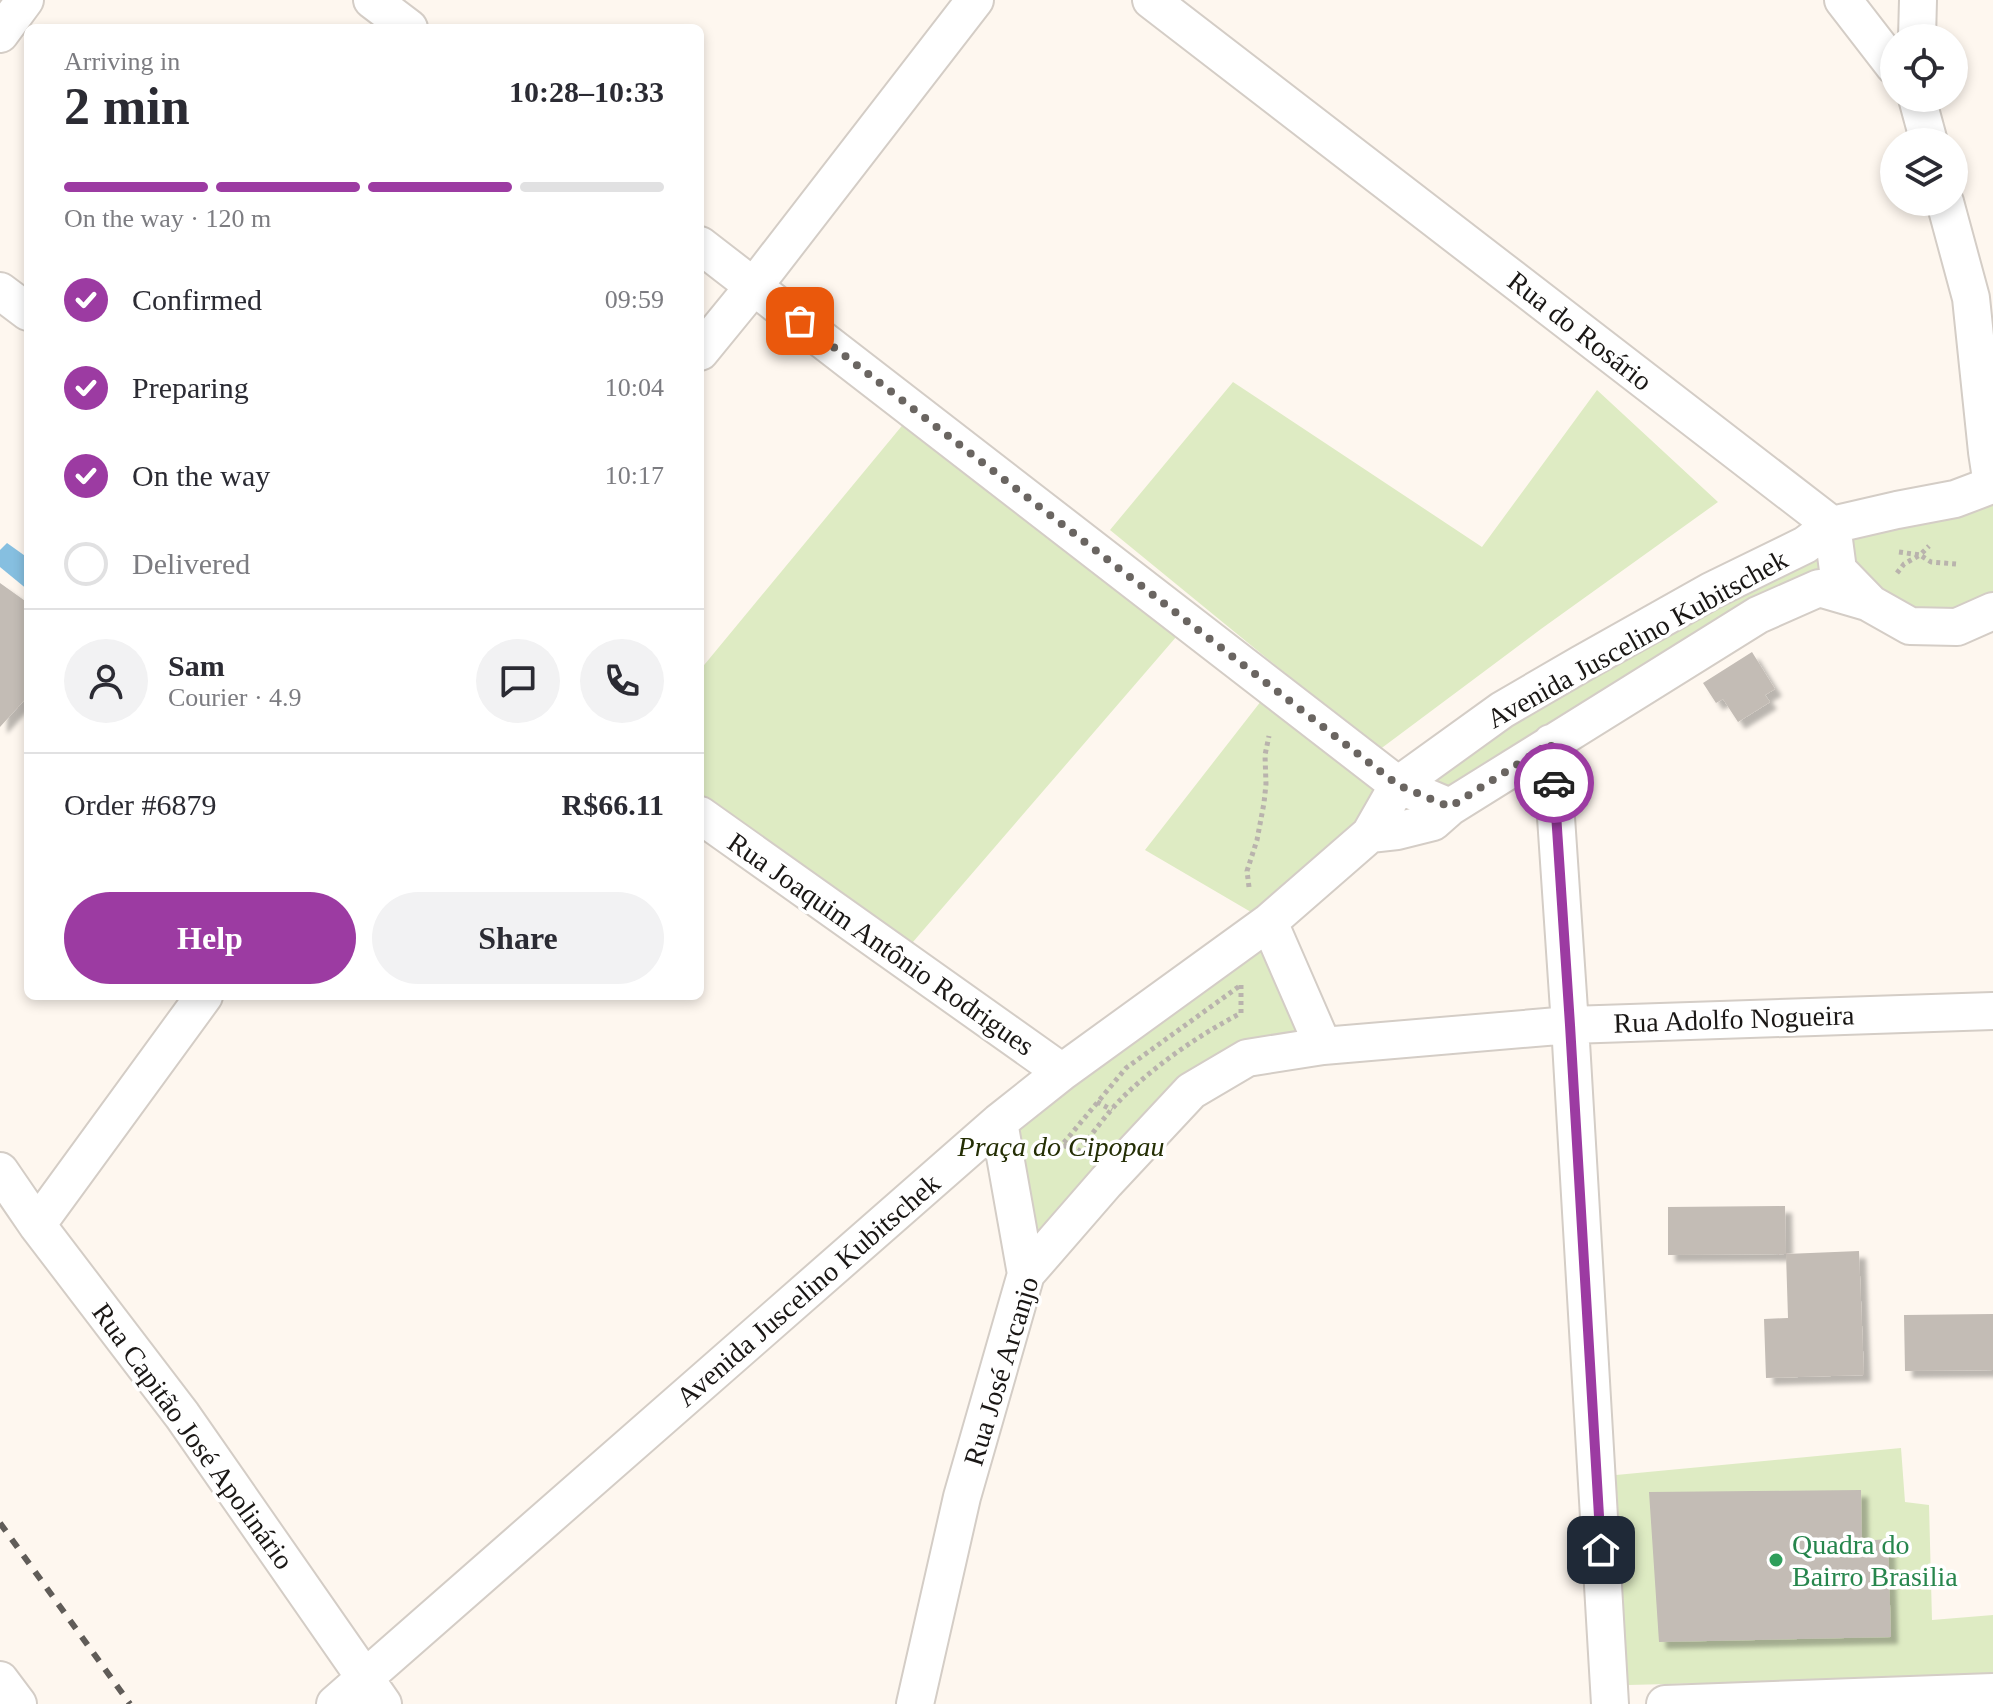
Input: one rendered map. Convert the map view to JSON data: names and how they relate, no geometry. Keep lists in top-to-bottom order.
{
  "streets": {
    "street": [
      "Rua do Rosário",
      "Avenida Juscelino Kubitschek",
      "Rua Joaquim Antônio Rodrigues",
      "Rua Adolfo Nogueira",
      "Rua José Arcanjo",
      "Rua Capitão José Apolinário"
    ]
  },
  "crossings": [
    ["Rua do Rosário", "Avenida Juscelino Kubitschek"],
    ["Avenida Juscelino Kubitschek", "Rua Joaquim Antônio Rodrigues"],
    ["Avenida Juscelino Kubitschek", "Rua Capitão José Apolinário"],
    ["Rua Adolfo Nogueira", "Rua José Arcanjo"]
  ],
  "parks": ["Praça do Cipopau"],
  "places": ["Quadra do Bairro Brasilia"],
  "page": {
    "heading": ["2 min", "Arriving in", "10:28–10:33"],
    "panel": [
      "Sam",
      "Courier · 4.9",
      "Order #6879",
      "R$66.11"
    ],
    "bar": "On the way · 120 m",
    "list": [
      ["Confirmed", "09:59"],
      ["Preparing", "10:04"],
      ["On the way", "10:17"],
      "Delivered"
    ],
    "buttons": ["Help", "Share"]
  }
}
